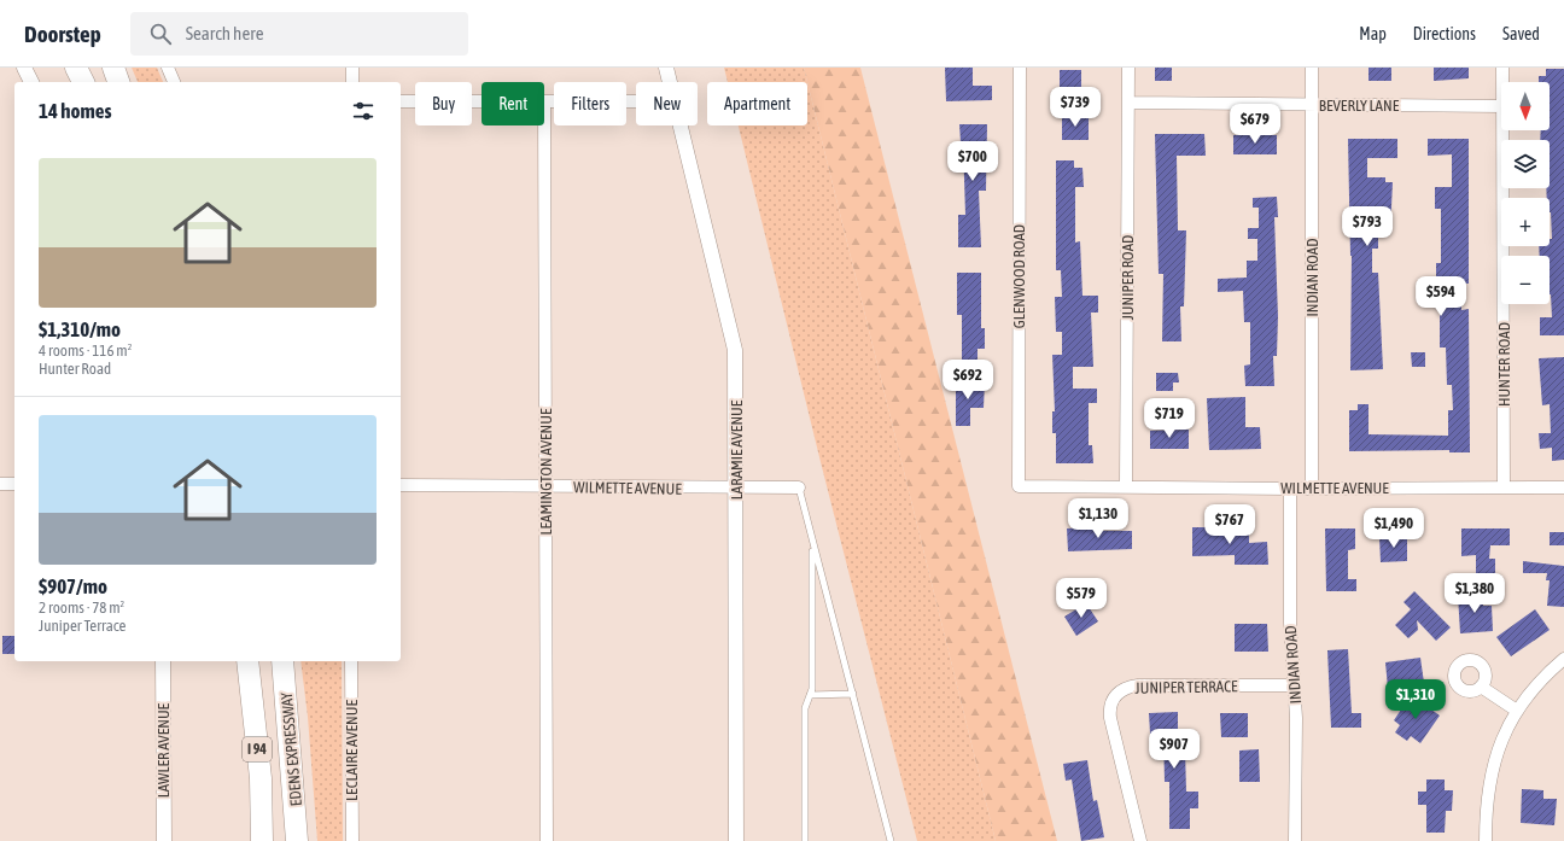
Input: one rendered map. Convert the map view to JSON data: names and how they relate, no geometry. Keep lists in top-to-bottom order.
{
  "streets": {
    "highway": ["I 94", "EDENS EXPRESSWAY"],
    "street": [
      "BEVERLY LANE",
      "GLENWOOD ROAD",
      "JUNIPER ROAD",
      "INDIAN ROAD",
      "HUNTER ROAD",
      "LARAMIE AVENUE",
      "LEAMINGTON AVENUE",
      "WILMETTE AVENUE",
      "JUNIPER TERRACE",
      "LAWLER AVENUE",
      "LECLAIRE AVENUE"
    ]
  },
  "crossings": [
    ["BEVERLY LANE", "JUNIPER ROAD"],
    ["BEVERLY LANE", "INDIAN ROAD"],
    ["GLENWOOD ROAD", "WILMETTE AVENUE"],
    ["JUNIPER ROAD", "WILMETTE AVENUE"],
    ["INDIAN ROAD", "WILMETTE AVENUE"],
    ["INDIAN ROAD", "JUNIPER TERRACE"],
    ["HUNTER ROAD", "WILMETTE AVENUE"],
    ["LARAMIE AVENUE", "WILMETTE AVENUE"],
    ["LEAMINGTON AVENUE", "WILMETTE AVENUE"]
  ],
  "north": "bottom",
  "page": {
    "header": "Doorstep",
    "search": "Search here",
    "nav": ["Map", "Directions", "Saved"],
    "map_buttons": ["+", "−"],
    "chip": [
      "Buy",
      "Rent",
      "Filters",
      "New",
      "Apartment"
    ],
    "heading": "14 homes",
    "price": [
      "$739",
      "$679",
      "$700",
      "$793",
      "$594",
      "$692",
      "$719",
      "$1,130",
      "$767",
      "$1,490",
      "$1,380",
      "$579",
      "$1,310",
      "$907"
    ],
    "list": [
      {
        "name": "$1,310/mo",
        "note": "4 rooms · 116 m² · Hunter Road"
      },
      {
        "name": "$907/mo",
        "note": "2 rooms · 78 m² · Juniper Terrace"
      }
    ]
  }
}
